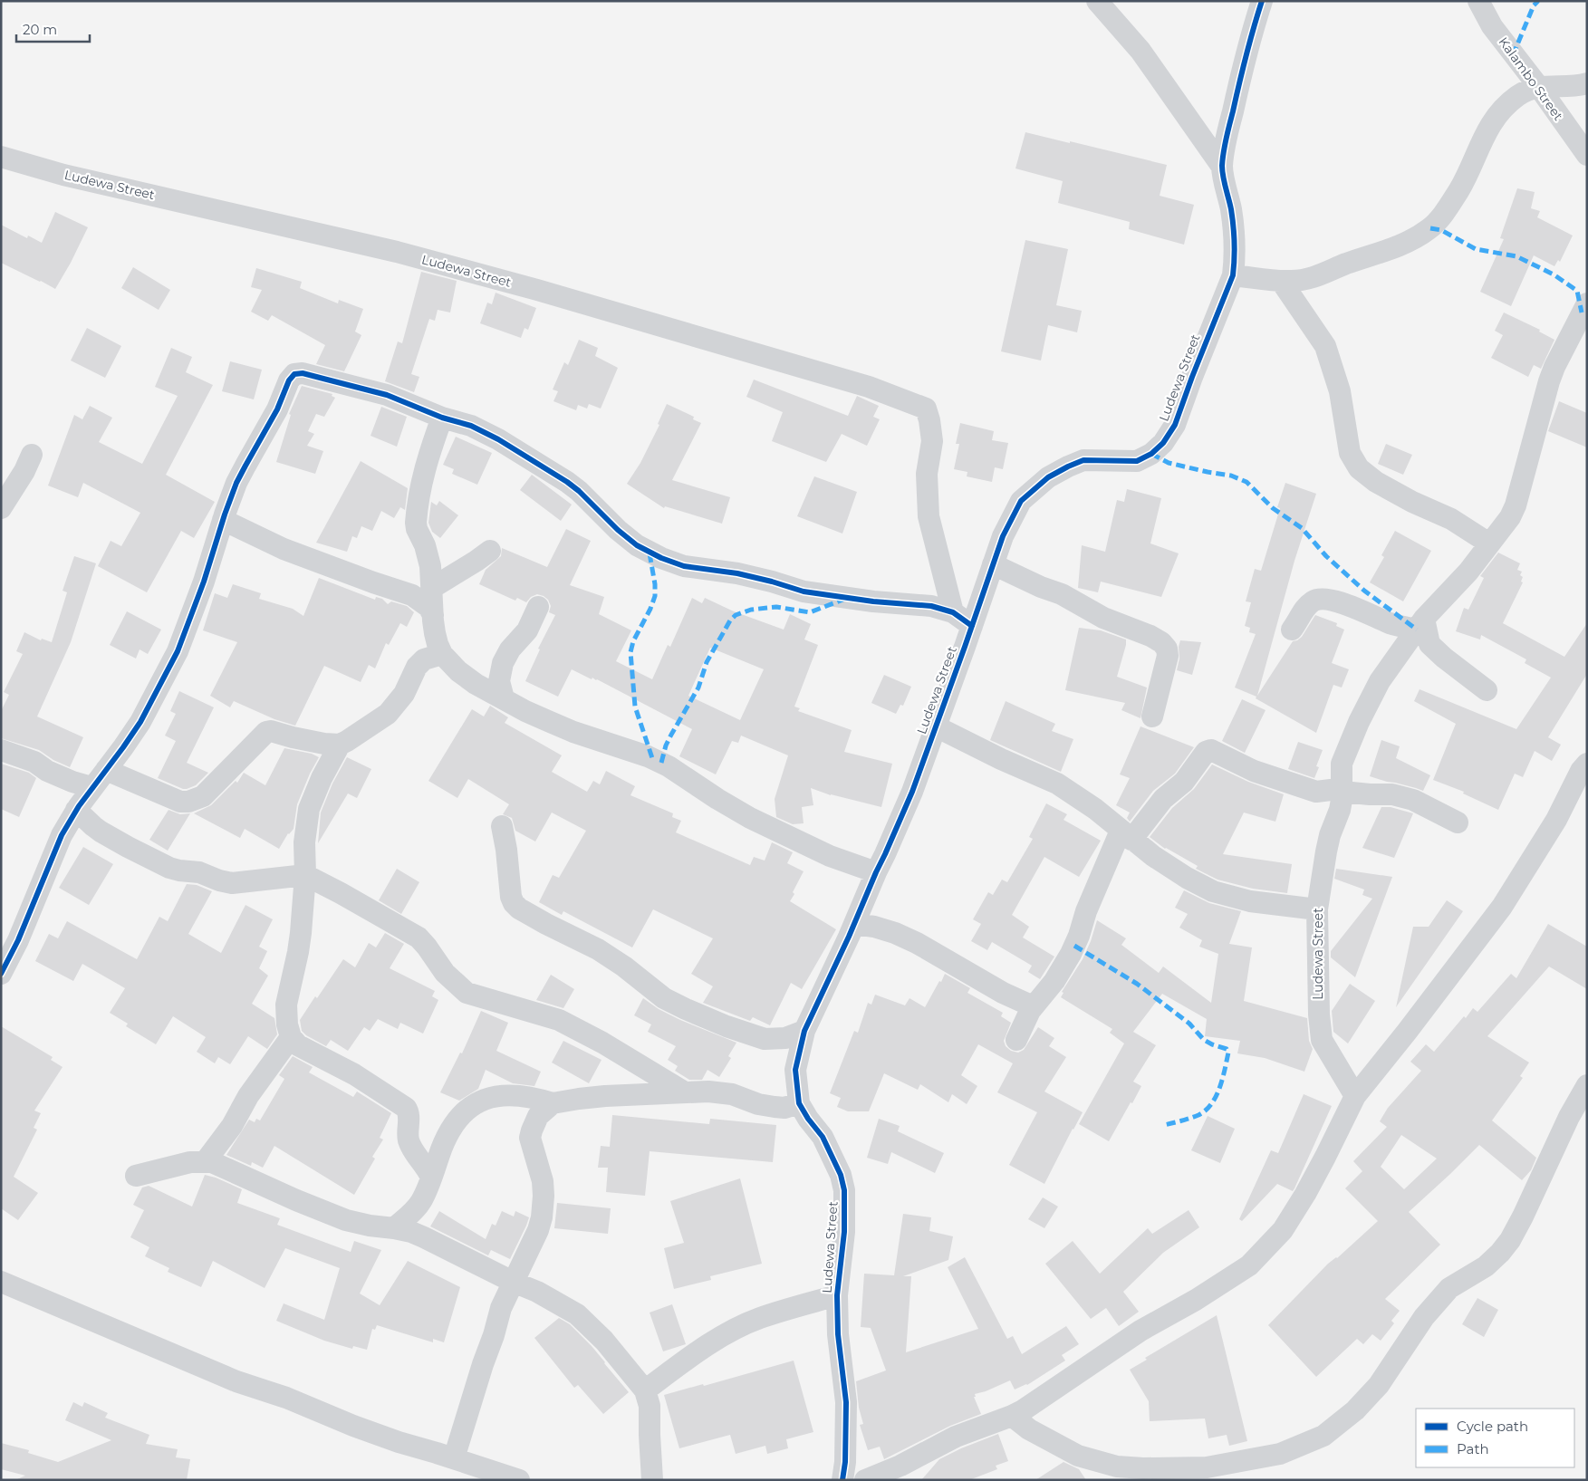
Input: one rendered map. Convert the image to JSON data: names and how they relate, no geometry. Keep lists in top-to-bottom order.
{
  "streets": {
    "street": ["Kalambo Street", "Ludewa Street"]
  },
  "legend": ["Cycle path", "Path"],
  "scale_bar": "20 m"
}
